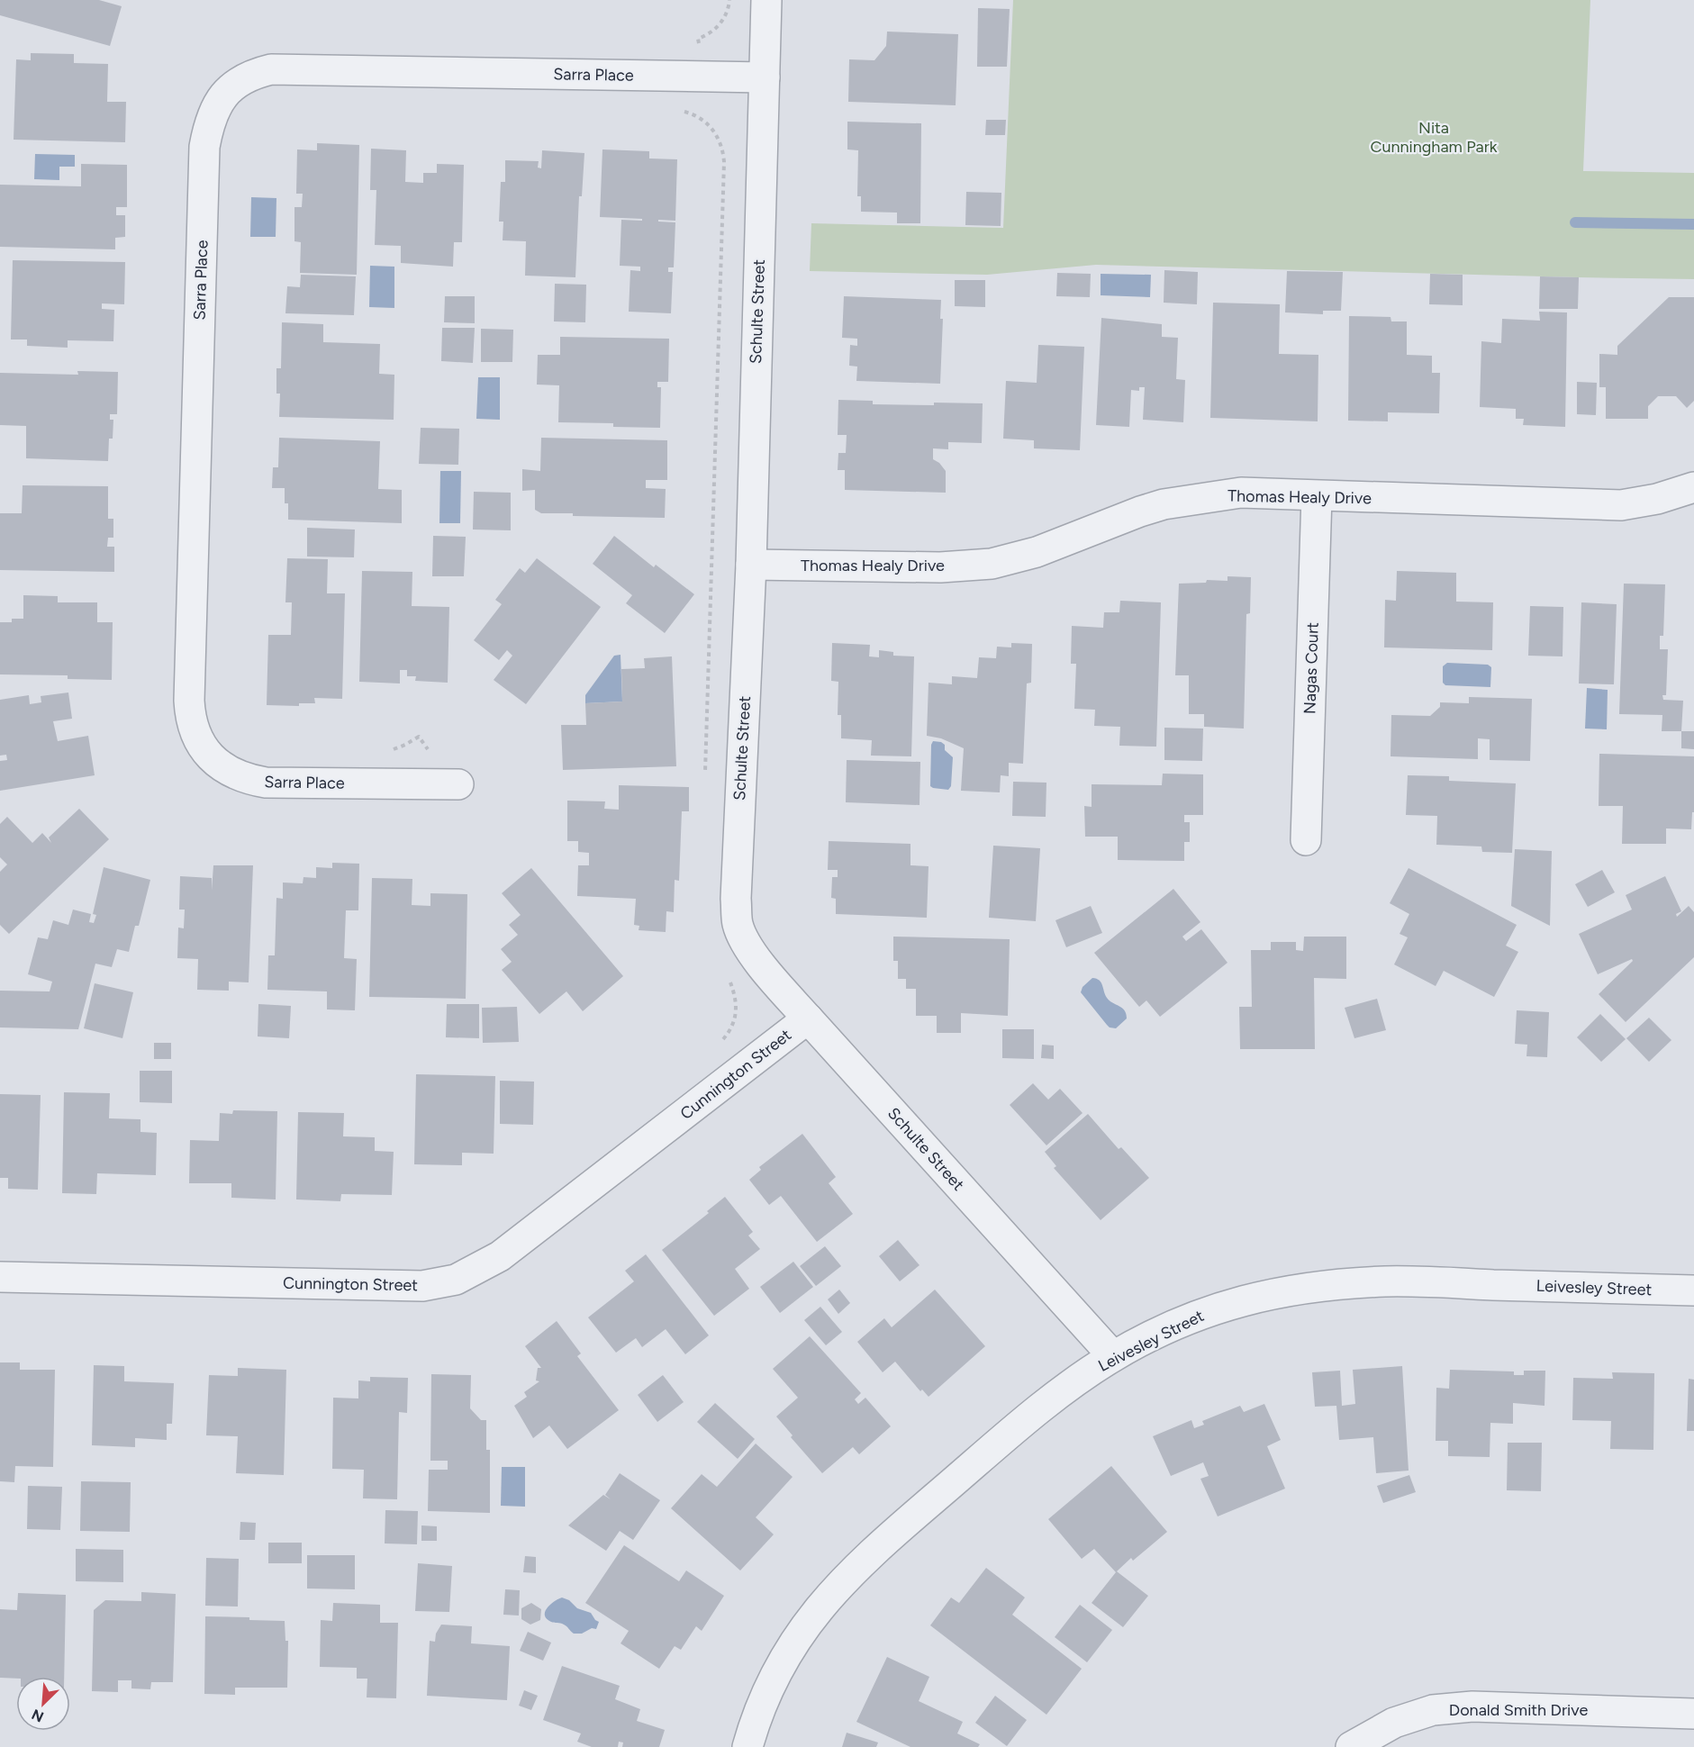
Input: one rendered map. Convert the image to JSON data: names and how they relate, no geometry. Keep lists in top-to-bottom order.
{
  "streets": {
    "street": [
      "Sarra Place",
      "Schulte Street",
      "Thomas Healy Drive",
      "Nagas Court",
      "Cunnington Street",
      "Leivesley Street",
      "Donald Smith Drive"
    ]
  },
  "crossings": [
    ["Sarra Place", "Schulte Street"],
    ["Schulte Street", "Thomas Healy Drive"],
    ["Schulte Street", "Cunnington Street"],
    ["Schulte Street", "Leivesley Street"],
    ["Thomas Healy Drive", "Nagas Court"]
  ],
  "parks": ["Nita Cunningham Park"],
  "north": "bottom left"
}
